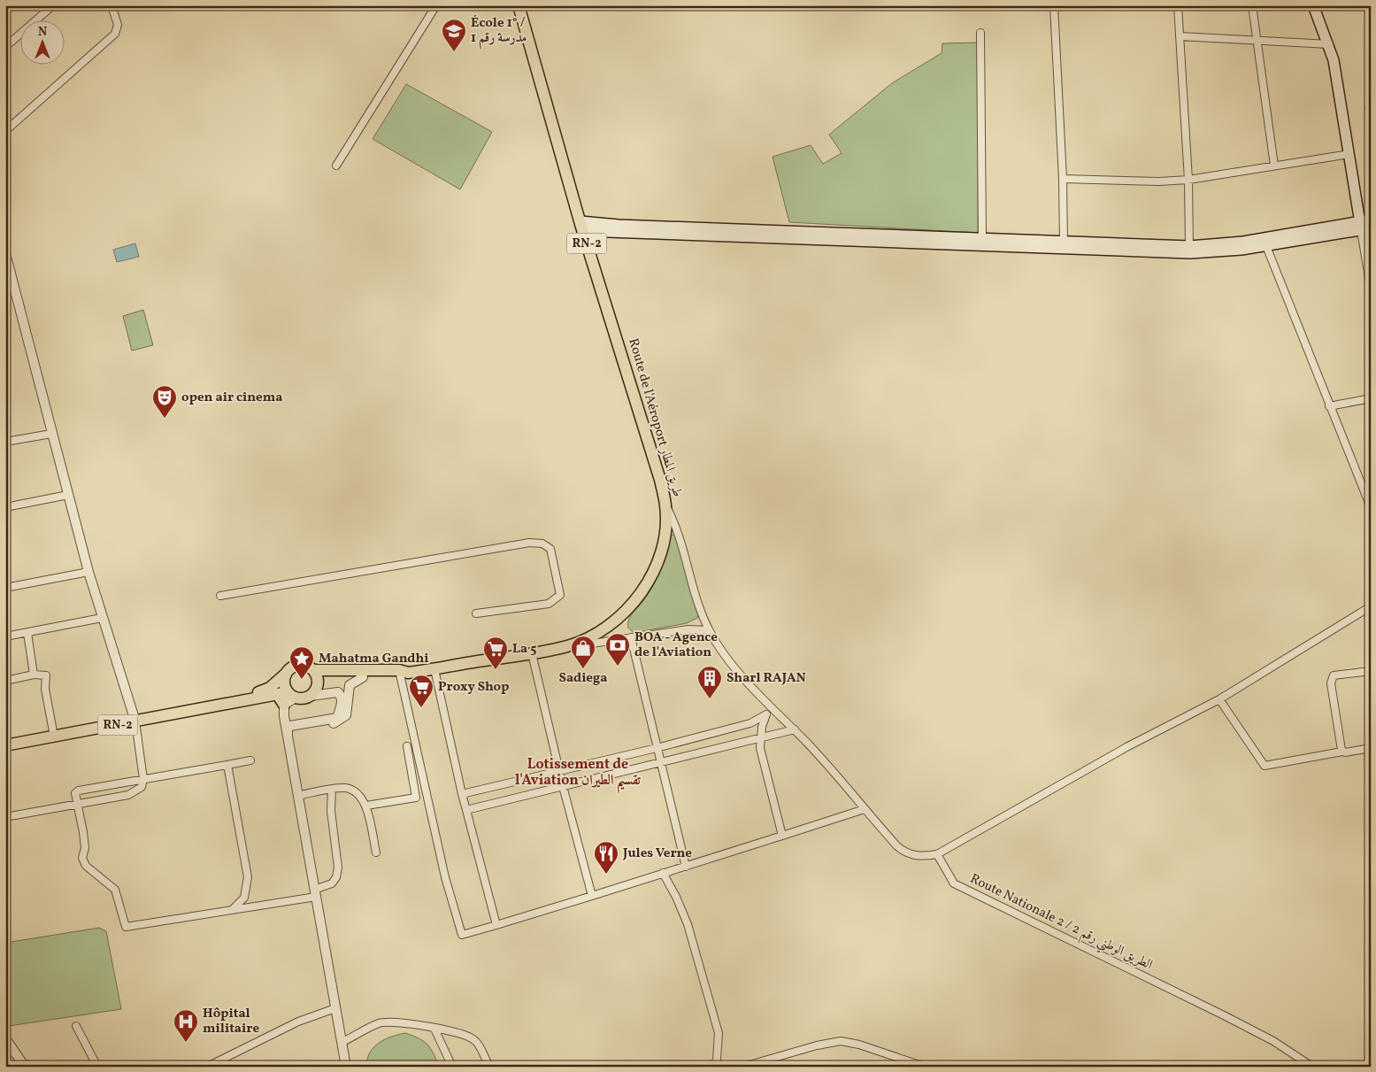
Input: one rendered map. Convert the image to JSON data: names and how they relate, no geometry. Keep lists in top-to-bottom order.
{
  "streets": {
    "main road": ["RN-2", "Route de l'Aéroport طريق المطار"],
    "street": ["Route Nationale 2 / الطريق الوطني رقم 2"]
  },
  "crossings": [
    ["RN-2", "Route de l'Aéroport طريق المطار"]
  ],
  "districts": ["Lotissement de l'Aviation تقسيم الطيران"],
  "places": {
    "school or university": ["École 1° / مدرسة رقم 1"],
    "theatre": ["open air cinema"],
    "bank": ["BOA - Agence de l'Aviation"],
    "shop": ["Sadiega"],
    "supermarket": ["La 5", "Proxy Shop"],
    "place": ["Mahatma Gandhi"],
    "building": ["Sharl RAJAN"],
    "restaurant": ["Jules Verne"],
    "hospital": ["Hôpital militaire"]
  },
  "north": "top"
}
